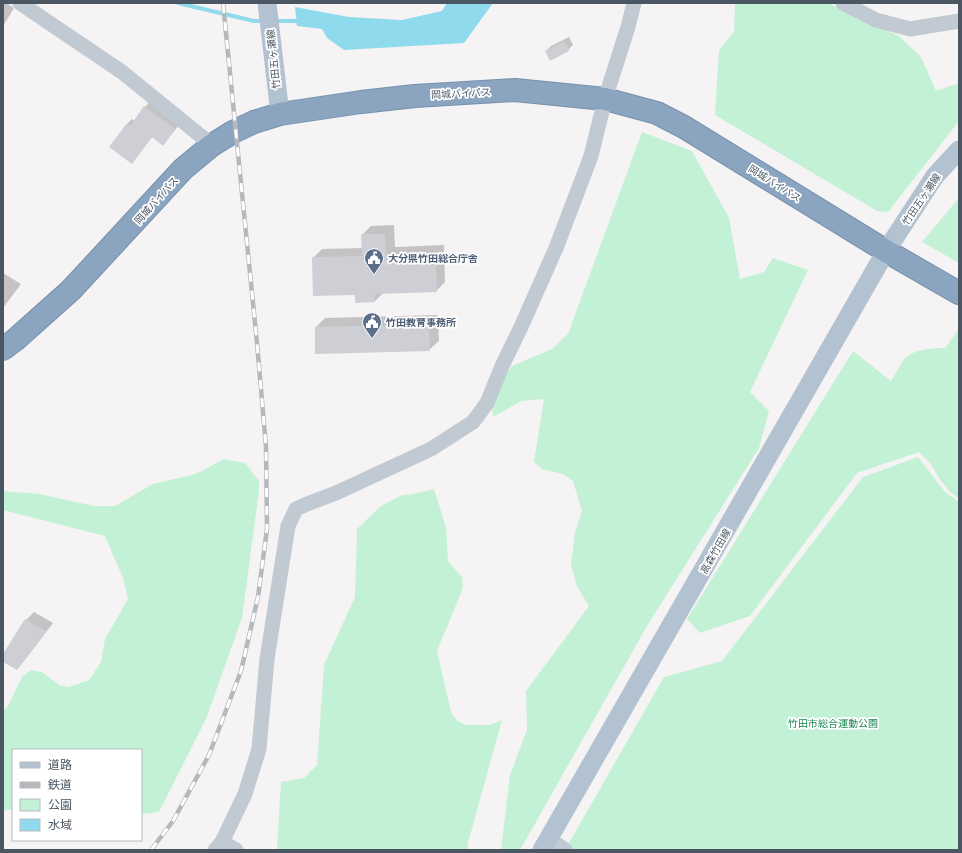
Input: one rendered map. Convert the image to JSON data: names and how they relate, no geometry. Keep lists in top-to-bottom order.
{
  "streets": {
    "highway": ["岡城バイパス"],
    "main road": ["竹田五ヶ瀬線", "高森竹田線"]
  },
  "crossings": [
    ["竹田五ヶ瀬線", "岡城バイパス"],
    ["竹田五ヶ瀬線", "高森竹田線"],
    ["岡城バイパス", "高森竹田線"]
  ],
  "parks": ["竹田市総合運動公園"],
  "places": {
    "public building": ["大分県竹田総合庁舎", "竹田教育事務所"]
  },
  "legend": [
    "道路",
    "鉄道",
    "公園",
    "水域"
  ]
}
